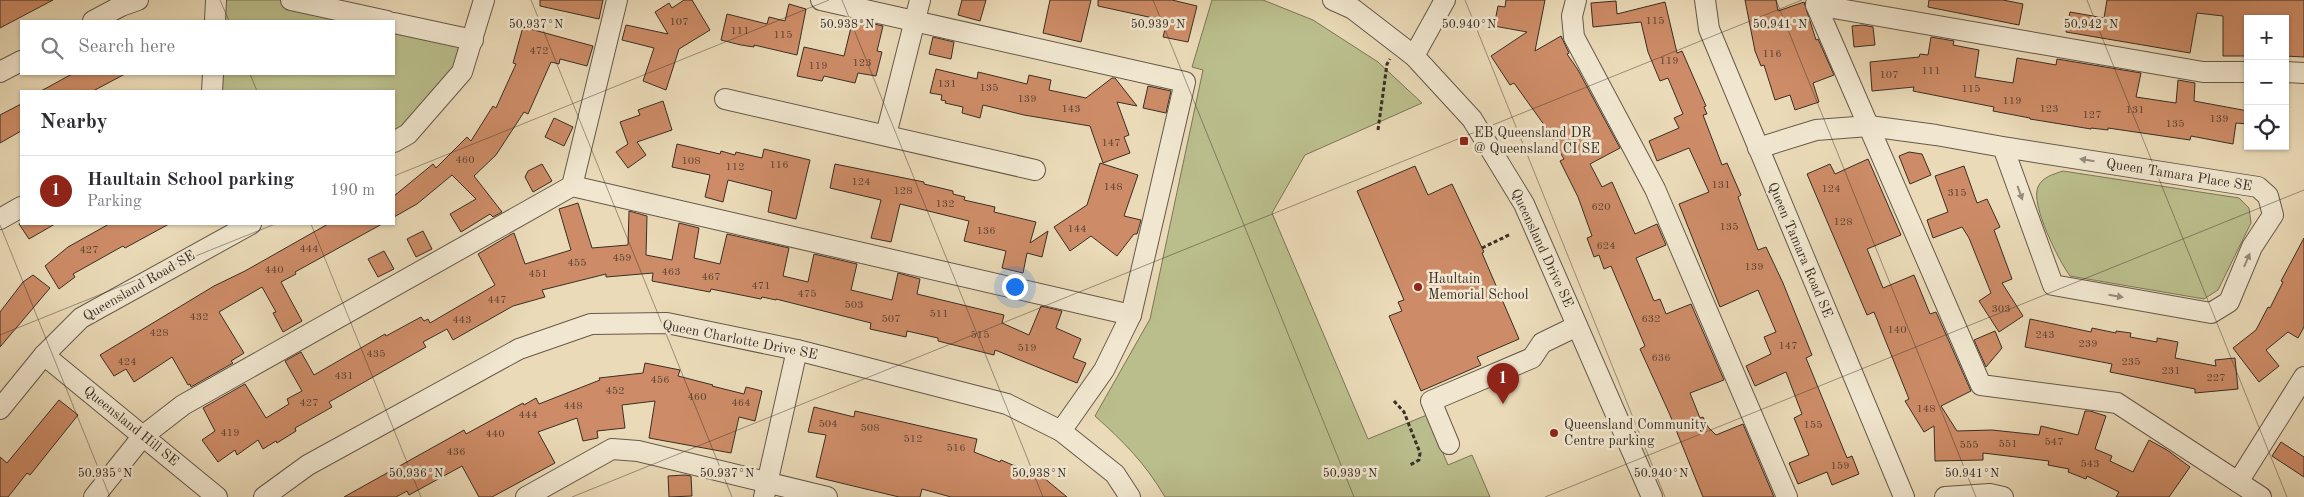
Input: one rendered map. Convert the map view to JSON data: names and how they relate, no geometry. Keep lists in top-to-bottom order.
{
  "streets": {
    "street": [
      "Queen Tamara Place SE",
      "Queensland Drive SE",
      "Queen Tamara Road SE",
      "Queensland Road SE",
      "Queen Charlotte Drive SE",
      "Queensland Hill SE"
    ]
  },
  "crossings": [
    ["Queen Tamara Place SE", "Queen Tamara Road SE"],
    ["Queensland Road SE", "Queensland Hill SE"]
  ],
  "places": {
    "transit": ["EB Queensland DR @ Queensland CI SE"],
    "other": ["Haultain Memorial School", "Queensland Community Centre parking"]
  },
  "house_numbers": [
    "115",
    "107",
    "111",
    "115",
    "472",
    "116",
    "119",
    "123",
    "119",
    "111",
    "107",
    "131",
    "135",
    "115",
    "139",
    "119",
    "143",
    "123",
    "131",
    "127",
    "139",
    "135",
    "147",
    "460",
    "108",
    "116",
    "112",
    "124",
    "131",
    "148",
    "124",
    "128",
    "315",
    "132",
    "620",
    "128",
    "135",
    "144",
    "136",
    "624",
    "444",
    "427",
    "459",
    "455",
    "139",
    "440",
    "463",
    "451",
    "467",
    "471",
    "475",
    "447",
    "503",
    "303",
    "511",
    "432",
    "507",
    "632",
    "443",
    "140",
    "428",
    "515",
    "243",
    "239",
    "147",
    "519",
    "435",
    "636",
    "424",
    "235",
    "231",
    "431",
    "227",
    "456",
    "452",
    "460",
    "427",
    "464",
    "448",
    "148",
    "444",
    "504",
    "155",
    "508",
    "419",
    "440",
    "512",
    "547",
    "551",
    "555",
    "516",
    "436",
    "543",
    "159"
  ],
  "page": {
    "map_buttons": ["+", "−"],
    "search": "Search here",
    "heading": "Nearby",
    "list": [
      {
        "mark": "1",
        "name": "Haultain School parking",
        "note": "Parking",
        "value": "190 m"
      }
    ],
    "pins": "1"
  },
  "coordinates": [
    "50.937°N",
    "50.938°N",
    "50.939°N",
    "50.940°N",
    "50.941°N",
    "50.942°N",
    "50.935°N",
    "50.936°N"
  ]
}
